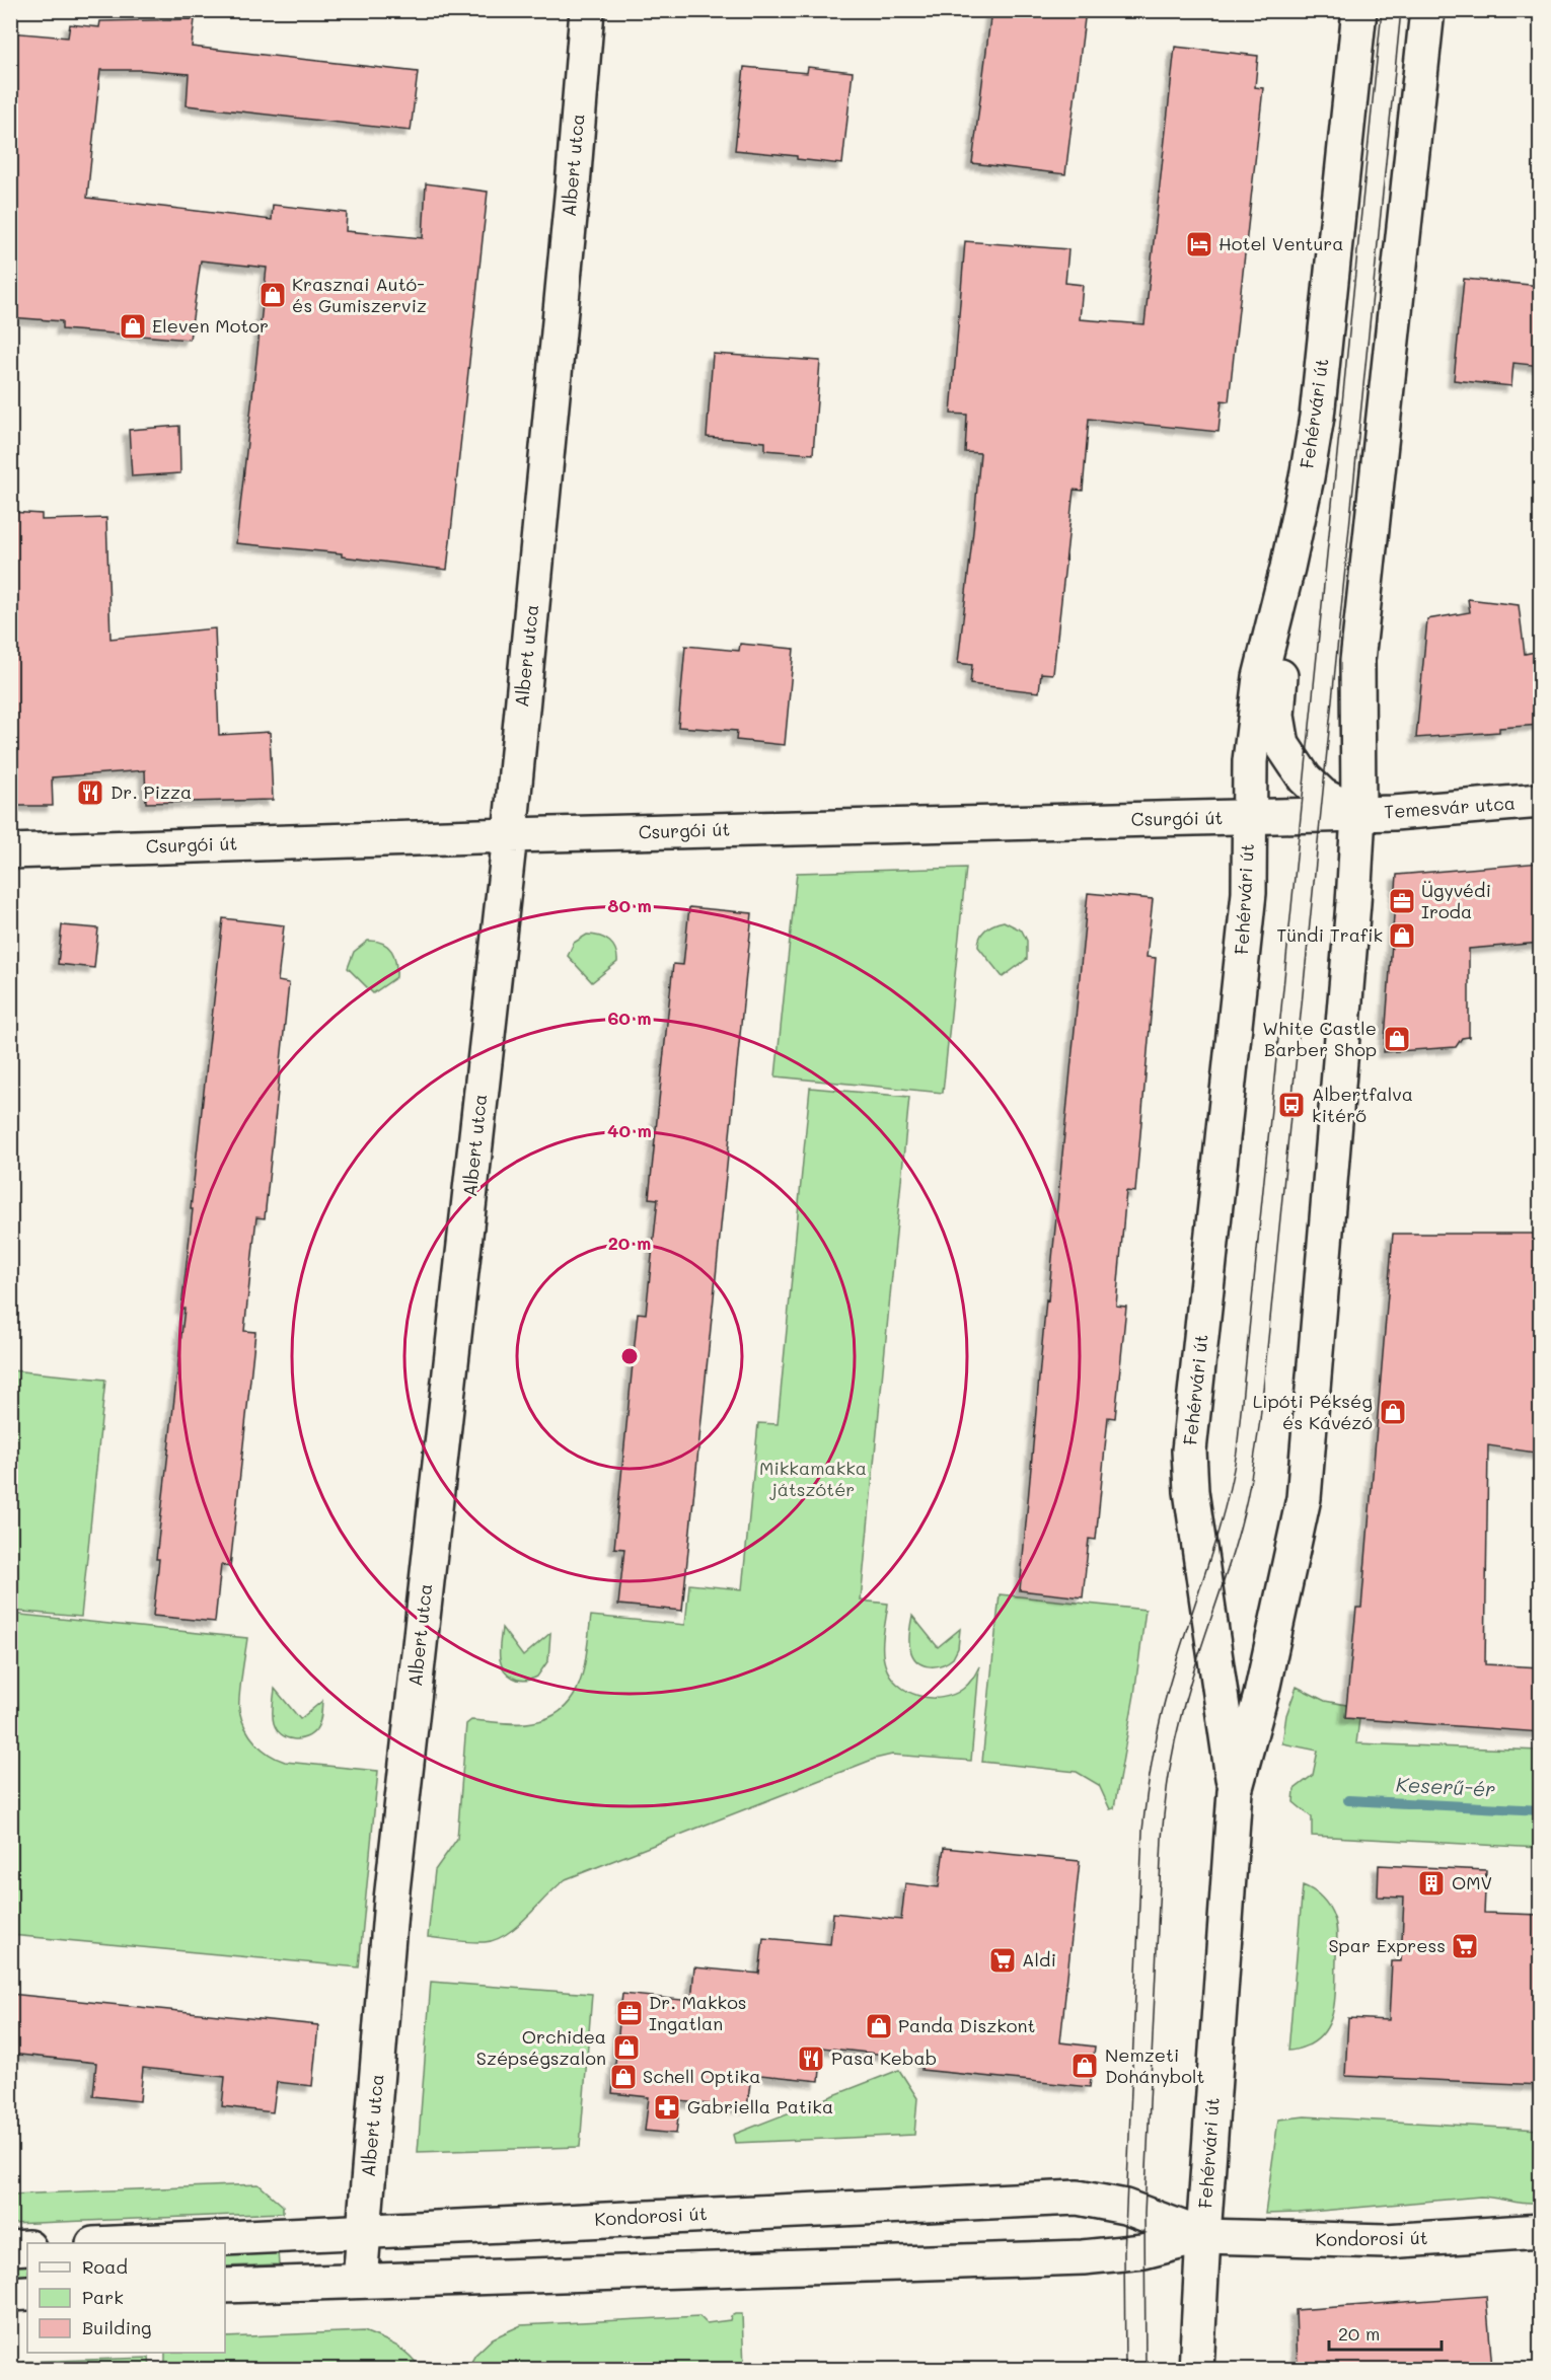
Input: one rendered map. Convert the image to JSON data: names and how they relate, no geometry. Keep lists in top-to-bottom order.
{
  "streets": {
    "street": [
      "Albert utca",
      "Fehérvári út",
      "Temesvár utca",
      "Csurgói út",
      "Kondorosi út"
    ]
  },
  "crossings": [
    ["Albert utca", "Csurgói út"],
    ["Albert utca", "Kondorosi út"],
    ["Fehérvári út", "Temesvár utca"],
    ["Fehérvári út", "Csurgói út"],
    ["Fehérvári út", "Kondorosi út"],
    ["Temesvár utca", "Csurgói út"]
  ],
  "water": ["Keserű-ér"],
  "parks": ["Mikkamakka játszótér"],
  "places": {
    "hotel": ["Hotel Ventura"],
    "shop": [
      "Krasznai Autó- és Gumiszerviz",
      "Eleven Motor",
      "Tündi Trafik",
      "White Castle Barber Shop",
      "Lipóti Pékség és Kávézó",
      "Panda Diszkont",
      "Orchidea Szépségszalon",
      "Nemzeti Dohánybolt",
      "Schell Optika"
    ],
    "restaurant": ["Dr. Pizza", "Pasa Kebab"],
    "office": ["Ügyvédi Iroda", "Dr. Makkos Ingatlan"],
    "bus stop": ["Albertfalva kitérő"],
    "building": ["OMV"],
    "supermarket": ["Spar Express", "Aldi"],
    "pharmacy": ["Gabriella Patika"]
  },
  "legend": ["Road", "Park", "Building"],
  "scale_bar": "20 m",
  "rings": [
    "80 m",
    "60 m",
    "40 m",
    "20 m"
  ]
}
